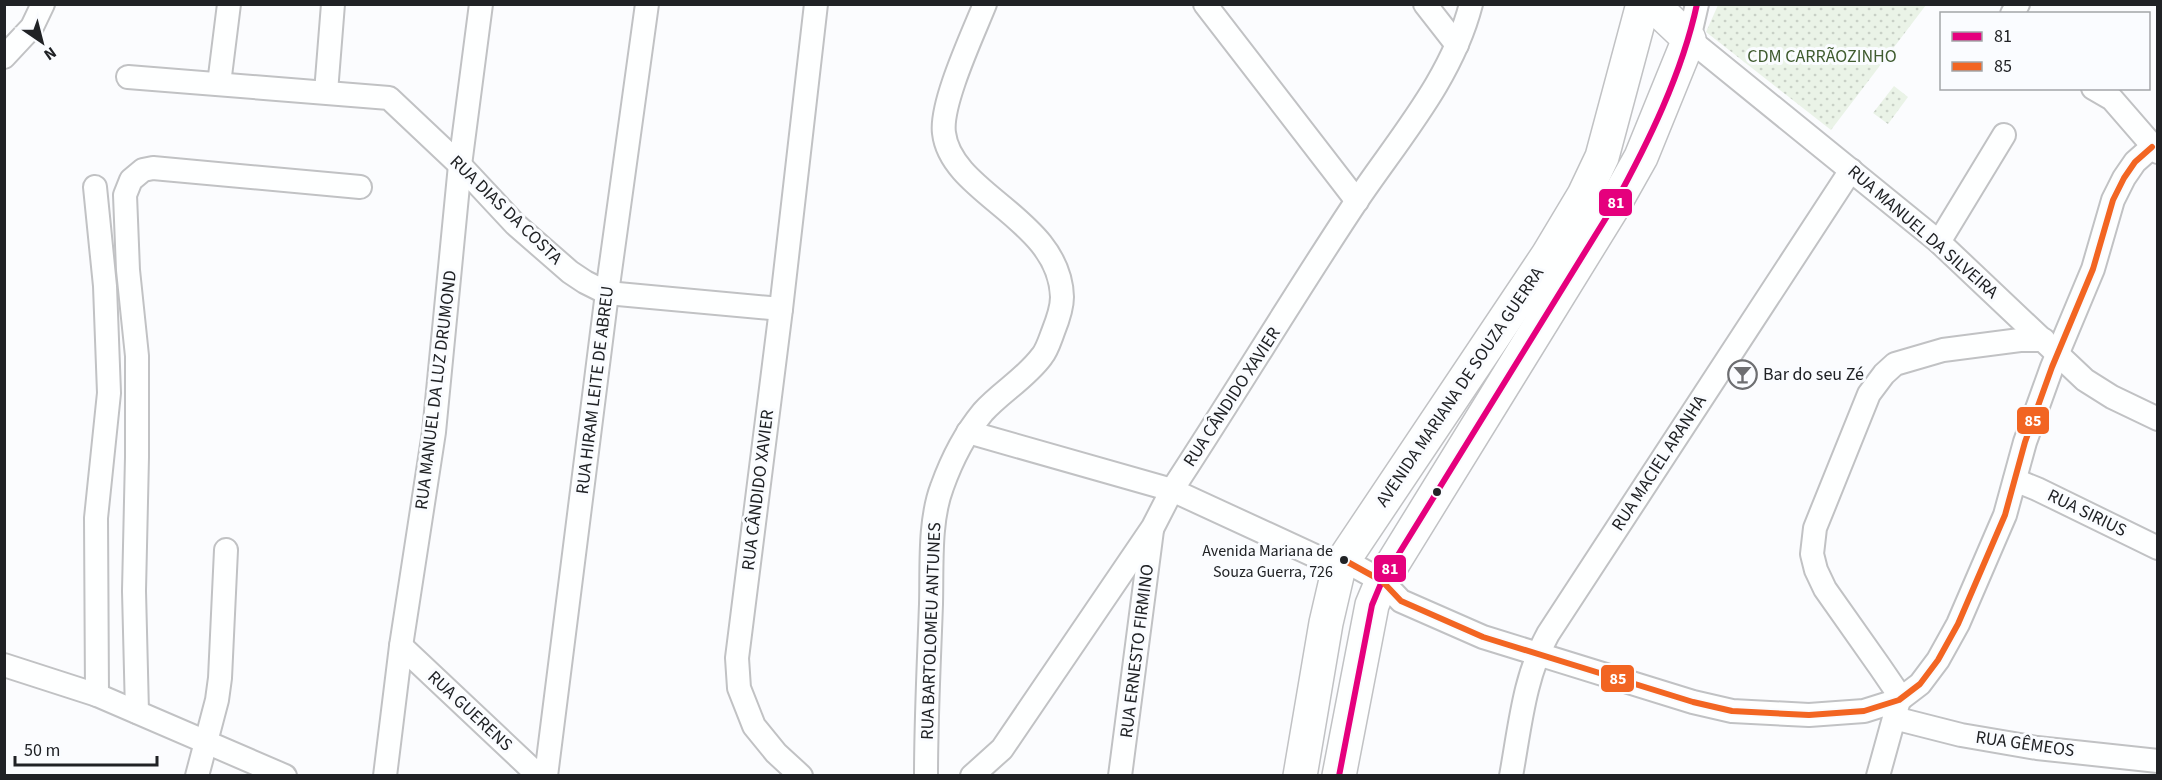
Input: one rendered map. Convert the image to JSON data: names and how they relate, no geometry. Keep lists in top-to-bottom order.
{
  "streets": {
    "main road": ["AVENIDA MARIANA DE SOUZA GUERRA"],
    "street": [
      "RUA DIAS DA COSTA",
      "RUA MANUEL DA SILVEIRA",
      "RUA MANUEL DA LUZ DRUMOND",
      "RUA HIRAM LEITE DE ABREU",
      "RUA CÂNDIDO XAVIER",
      "RUA MACIEL ARANHA",
      "RUA SIRIUS",
      "RUA BARTOLOMEU ANTUNES",
      "RUA ERNESTO FIRMINO",
      "RUA GUERENS",
      "RUA GÊMEOS"
    ]
  },
  "crossings": [
    ["RUA DIAS DA COSTA", "RUA MANUEL DA LUZ DRUMOND"],
    ["RUA DIAS DA COSTA", "RUA HIRAM LEITE DE ABREU"],
    ["RUA DIAS DA COSTA", "RUA CÂNDIDO XAVIER"],
    ["RUA MANUEL DA SILVEIRA", "AVENIDA MARIANA DE SOUZA GUERRA"],
    ["RUA MANUEL DA SILVEIRA", "RUA MACIEL ARANHA"],
    ["RUA MANUEL DA LUZ DRUMOND", "RUA GUERENS"],
    ["RUA CÂNDIDO XAVIER", "RUA ERNESTO FIRMINO"]
  ],
  "parks": ["CDM CARRÃOZINHO"],
  "places": {
    "bar": ["Bar do seu Zé"],
    "other": ["Avenida Mariana de Souza Guerra, 726"]
  },
  "lines": ["transit line 81", "transit line 85"],
  "legend": ["81", "85"],
  "scale_bar": "50 m",
  "north": "bottom right"
}
